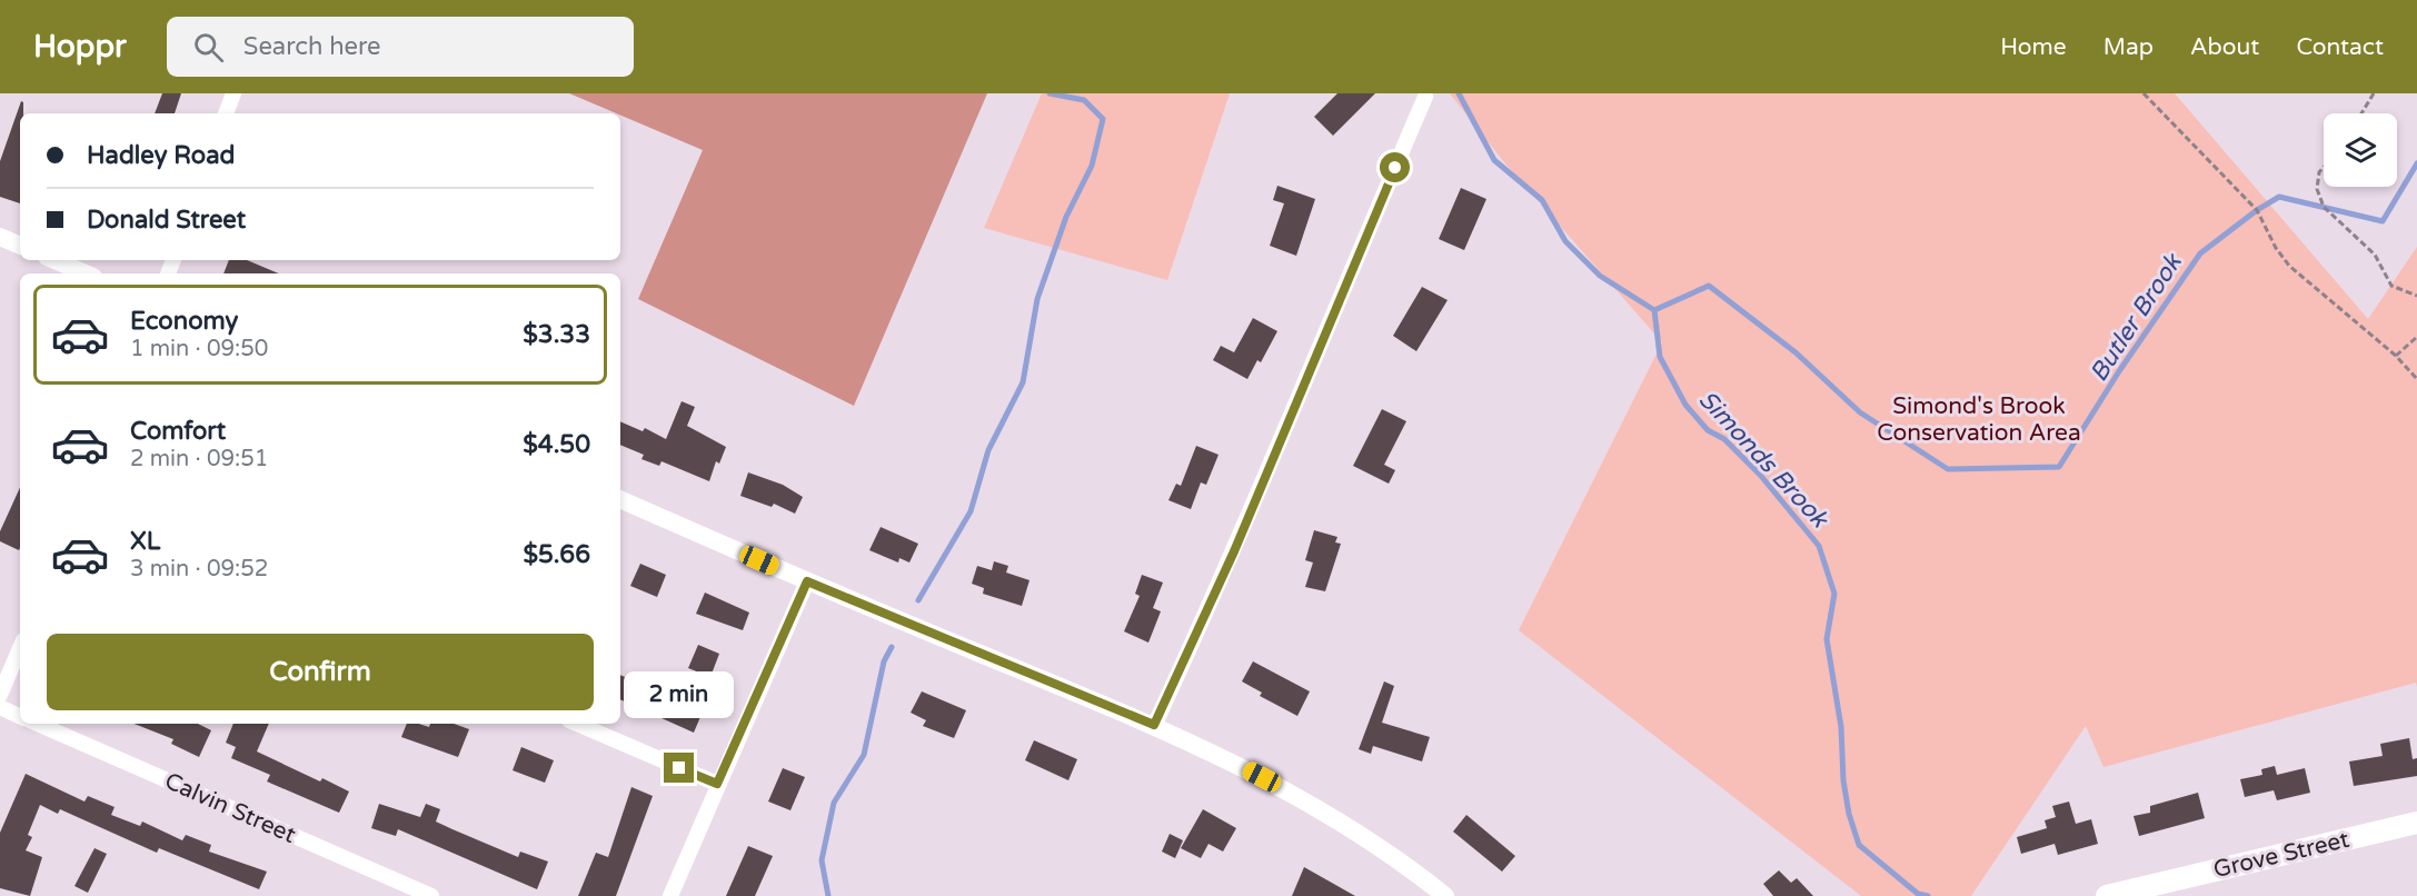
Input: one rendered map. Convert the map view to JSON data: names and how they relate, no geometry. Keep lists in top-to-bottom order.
{
  "streets": {
    "main road": ["Grove Street"],
    "street": ["Calvin Street"]
  },
  "water": ["Butler Brook", "Simonds Brook"],
  "parks": ["Simond's Brook Conservation Area"],
  "page": {
    "header": "Hoppr",
    "search": "Search here",
    "nav": [
      "Home",
      "Map",
      "About",
      "Contact"
    ],
    "banner": ["Hadley Road", "Donald Street"],
    "list": [
      {
        "name": "Economy",
        "note": "1 min · 09:50",
        "value": "$3.33"
      },
      {
        "name": "Comfort",
        "note": "2 min · 09:51",
        "value": "$4.50"
      },
      {
        "name": "XL",
        "note": "3 min · 09:52",
        "value": "$5.66"
      }
    ],
    "buttons": "Confirm",
    "bubble": "2 min"
  }
}
